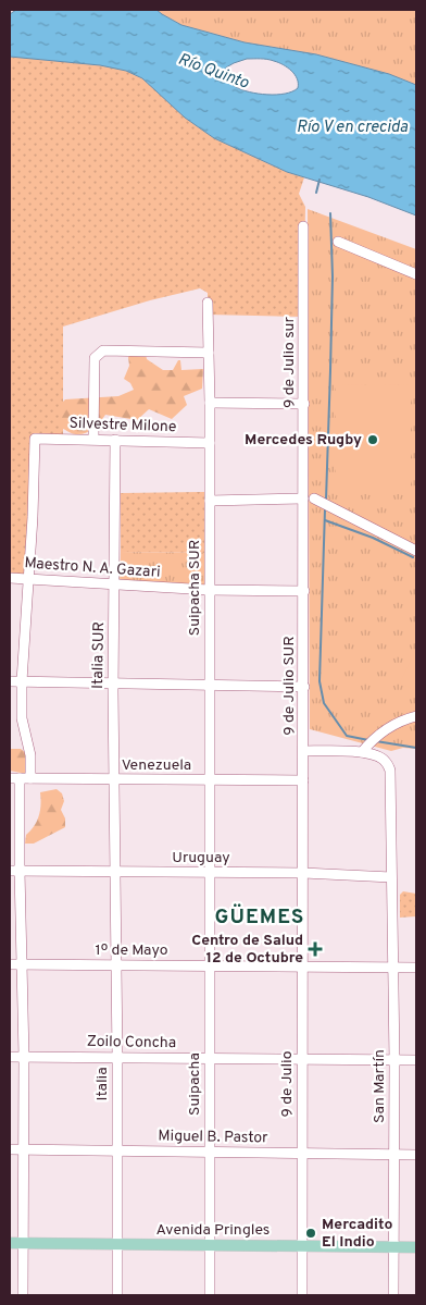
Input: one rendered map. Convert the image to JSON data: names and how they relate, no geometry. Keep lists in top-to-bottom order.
{
  "streets": {
    "main road": ["Avenida Pringles"],
    "street": [
      "9 de Julio sur",
      "Silvestre Milone",
      "Maestro N. A. Gazari",
      "Suipacha SUR",
      "Italia SUR",
      "9 de Julio SUR",
      "Venezuela",
      "Uruguay",
      "1º de Mayo",
      "Zoilo Concha",
      "Italia",
      "Suipacha",
      "9 de Julio",
      "San Martín",
      "Miguel B. Pastor"
    ]
  },
  "crossings": [
    ["9 de Julio sur", "9 de Julio SUR"],
    ["Silvestre Milone", "Maestro N. A. Gazari"],
    ["Silvestre Milone", "Suipacha SUR"],
    ["Silvestre Milone", "Italia SUR"],
    ["Maestro N. A. Gazari", "Suipacha SUR"],
    ["Maestro N. A. Gazari", "Italia SUR"],
    ["Maestro N. A. Gazari", "9 de Julio SUR"],
    ["Suipacha SUR", "Venezuela"],
    ["Suipacha SUR", "Uruguay"],
    ["Suipacha SUR", "Suipacha"],
    ["Italia SUR", "Venezuela"],
    ["Italia SUR", "Uruguay"],
    ["Italia SUR", "Italia"],
    ["9 de Julio SUR", "Venezuela"],
    ["9 de Julio SUR", "Uruguay"],
    ["9 de Julio SUR", "9 de Julio"],
    ["Uruguay", "Italia"],
    ["Uruguay", "Suipacha"],
    ["Uruguay", "9 de Julio"],
    ["Uruguay", "San Martín"],
    ["1º de Mayo", "Italia"],
    ["1º de Mayo", "Suipacha"],
    ["1º de Mayo", "9 de Julio"],
    ["1º de Mayo", "San Martín"],
    ["Zoilo Concha", "Italia"],
    ["Zoilo Concha", "Suipacha"],
    ["Zoilo Concha", "9 de Julio"],
    ["Zoilo Concha", "San Martín"],
    ["Italia", "Miguel B. Pastor"],
    ["Italia", "Avenida Pringles"],
    ["Suipacha", "Miguel B. Pastor"],
    ["Suipacha", "Avenida Pringles"],
    ["9 de Julio", "Miguel B. Pastor"],
    ["9 de Julio", "Avenida Pringles"],
    ["San Martín", "Miguel B. Pastor"],
    ["San Martín", "Avenida Pringles"]
  ],
  "districts": ["GÜEMES"],
  "water": ["Río Quinto", "Río V en crecida"],
  "places": {
    "other": ["Mercedes Rugby", "Mercadito El Indio"],
    "health": ["Centro de Salud 12 de Octubre"]
  }
}
